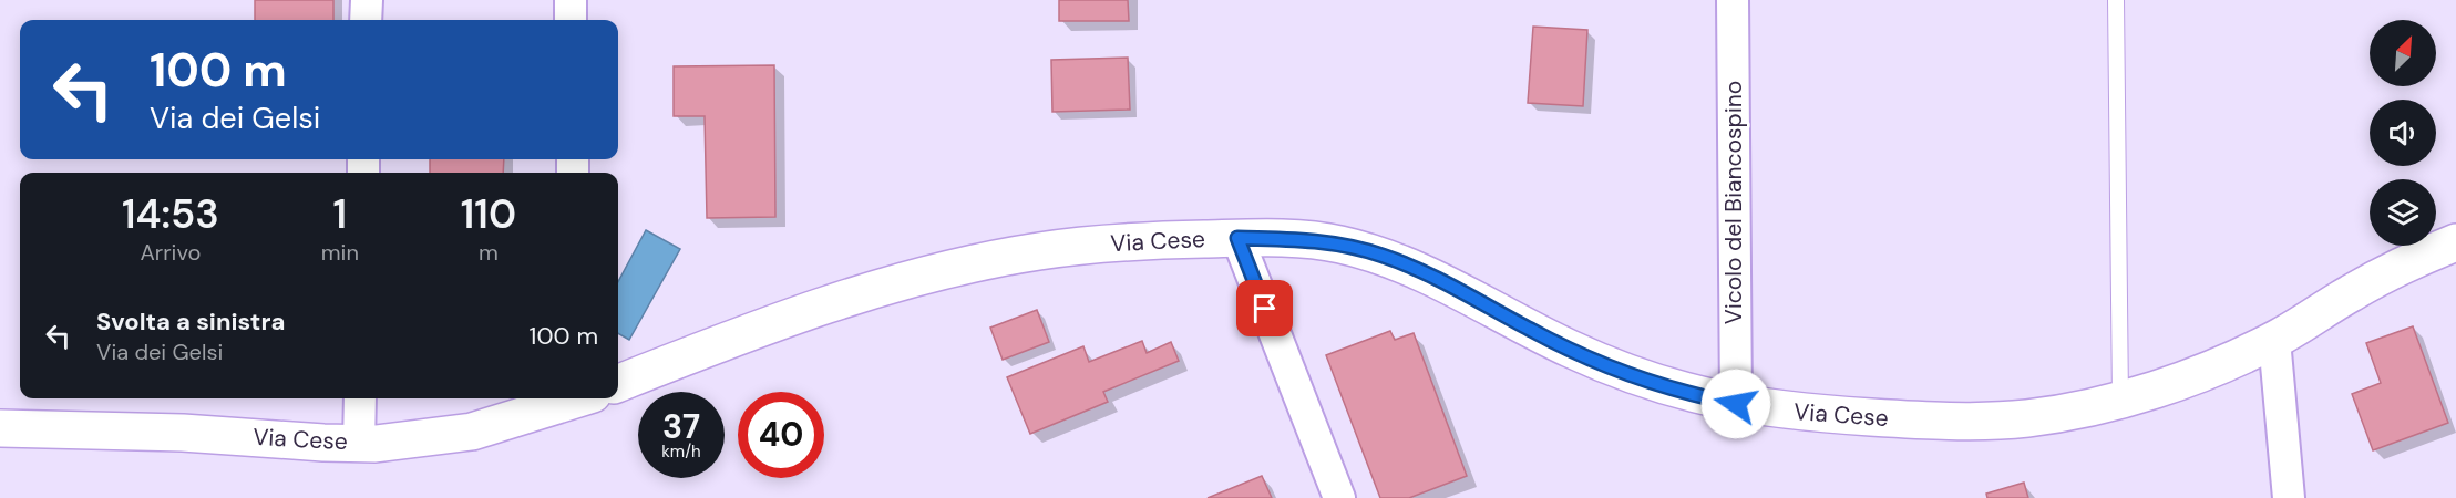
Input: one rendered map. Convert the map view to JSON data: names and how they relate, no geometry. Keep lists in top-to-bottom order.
{
  "streets": {
    "street": ["Vicolo del Biancospino", "Via Cese"]
  },
  "crossings": [
    ["Vicolo del Biancospino", "Via Cese"]
  ],
  "north": "top right",
  "page": {
    "turn": ["100 m", "Via dei Gelsi"],
    "eta": [
      "14:53",
      "Arrivo",
      "1",
      "min",
      "110",
      "m"
    ],
    "list": [
      {
        "name": "Svolta a sinistra",
        "note": "Via dei Gelsi",
        "value": "100 m"
      }
    ],
    "speed": "37 km/h",
    "limit": "40"
  }
}
